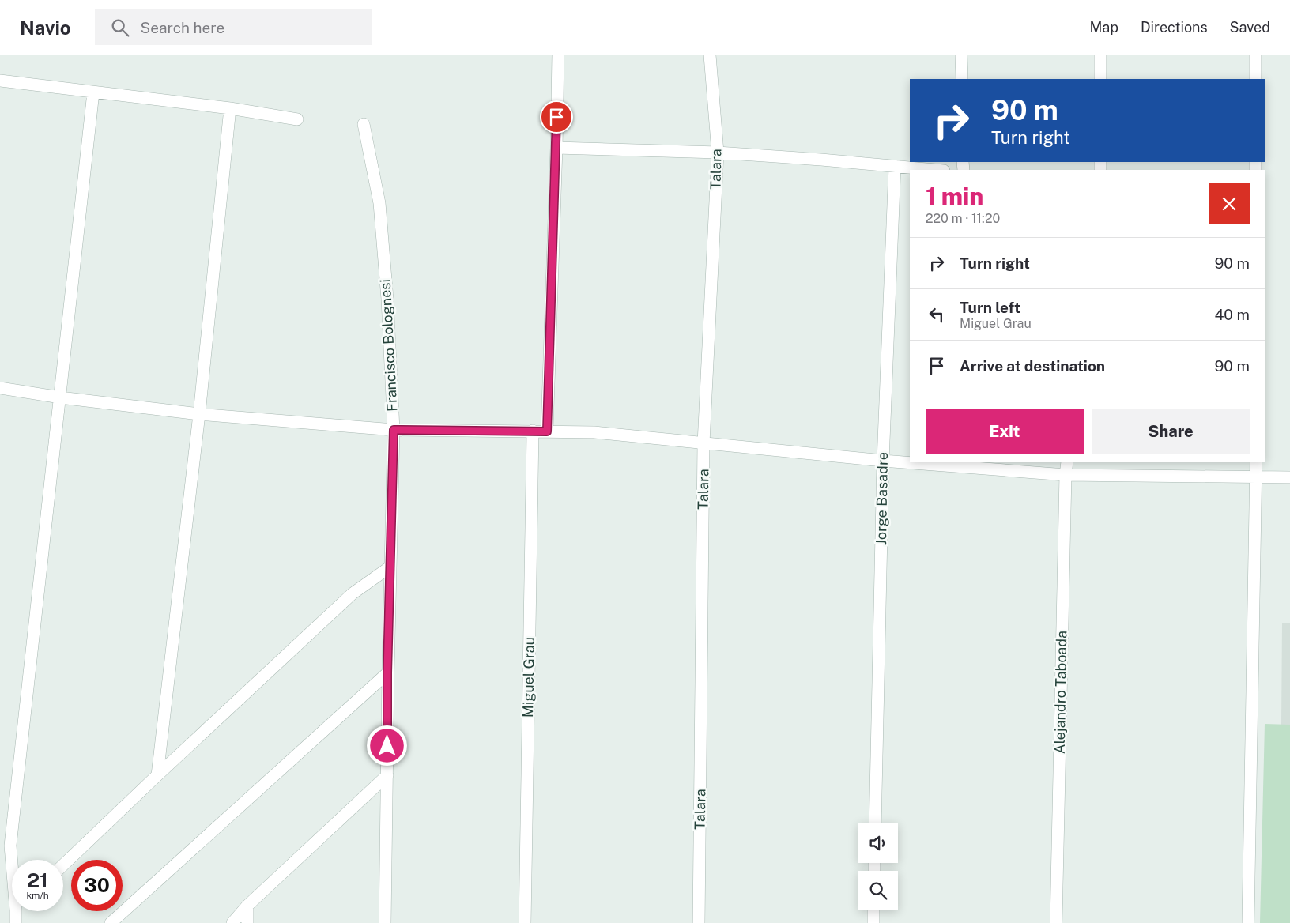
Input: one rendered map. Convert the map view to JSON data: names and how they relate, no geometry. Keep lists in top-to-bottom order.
{
  "streets": {
    "street": [
      "Talara",
      "Francisco Bolognesi",
      "Jorge Basadre",
      "Miguel Grau",
      "Alejandro Taboada"
    ]
  },
  "page": {
    "header": "Navio",
    "search": "Search here",
    "nav": ["Map", "Directions", "Saved"],
    "turn": ["90 m", "Turn right"],
    "heading": ["1 min", "220 m · 11:20"],
    "list": [
      {
        "name": "Turn right",
        "value": "90 m"
      },
      {
        "name": "Turn left",
        "note": "Miguel Grau",
        "value": "40 m"
      },
      {
        "name": "Arrive at destination",
        "value": "90 m"
      }
    ],
    "buttons": ["Exit", "Share"],
    "speed": "21 km/h",
    "limit": "30"
  }
}
